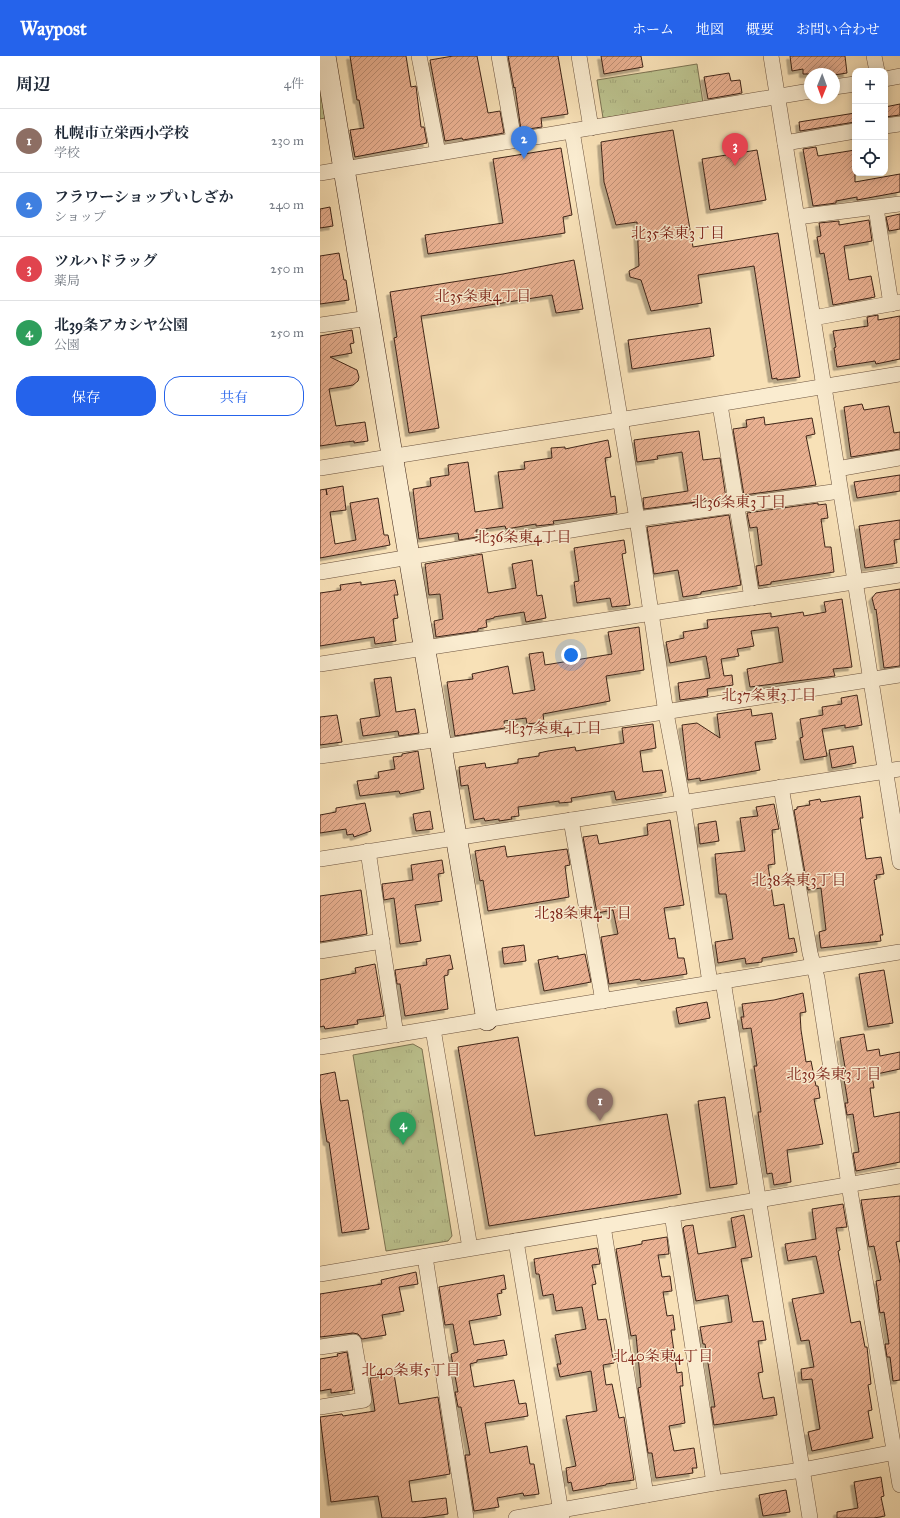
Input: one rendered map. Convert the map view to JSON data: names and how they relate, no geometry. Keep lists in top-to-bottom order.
{
  "districts": [
    "北35条東3丁目",
    "北35条東4丁目",
    "北36条東3丁目",
    "北36条東4丁目",
    "北37条東3丁目",
    "北37条東4丁目",
    "北38条東3丁目",
    "北38条東4丁目",
    "北39条東3丁目",
    "北40条東4丁目",
    "北40条東5丁目"
  ],
  "north": "bottom",
  "page": {
    "header": "Waypost",
    "nav": [
      "ホーム",
      "地図",
      "概要",
      "お問い合わせ"
    ],
    "heading": ["周辺", "4件"],
    "map_buttons": ["+", "−"],
    "list": [
      {
        "mark": "1",
        "name": "札幌市立栄西小学校",
        "note": "学校",
        "value": "230 m"
      },
      {
        "mark": "2",
        "name": "フラワーショップいしざか",
        "note": "ショップ",
        "value": "240 m"
      },
      {
        "mark": "3",
        "name": "ツルハドラッグ",
        "note": "薬局",
        "value": "250 m"
      },
      {
        "mark": "4",
        "name": "北39条アカシヤ公園",
        "note": "公園",
        "value": "250 m"
      }
    ],
    "pins": [
      "2",
      "3",
      "1",
      "4"
    ],
    "buttons": ["保存", "共有"]
  }
}
